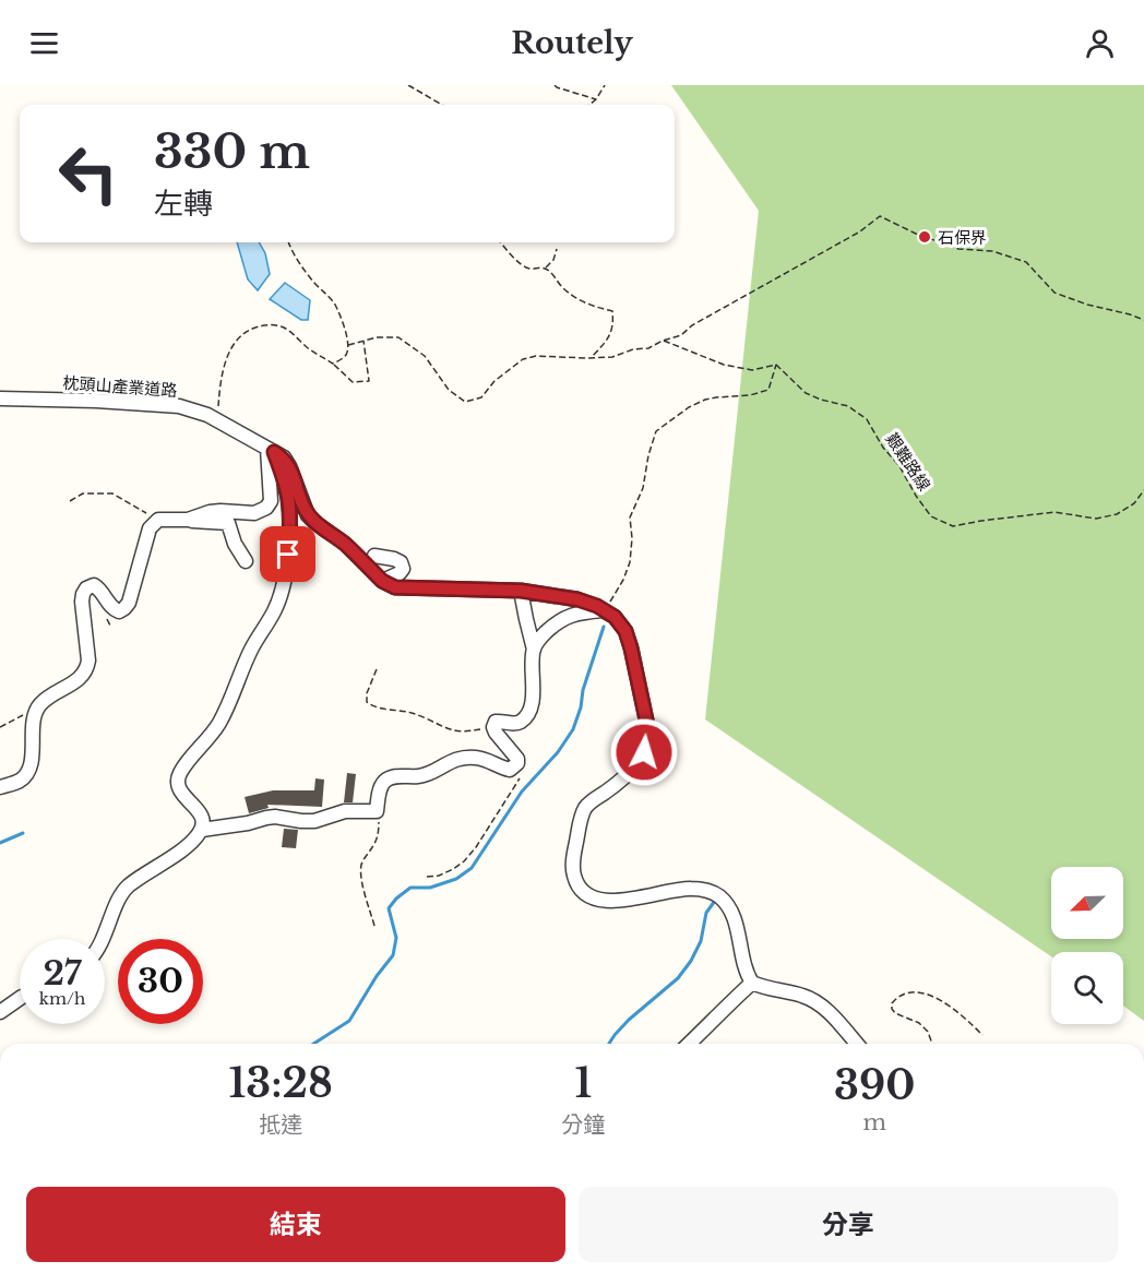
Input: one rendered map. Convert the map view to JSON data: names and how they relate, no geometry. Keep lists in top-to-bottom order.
{
  "streets": {
    "street": ["枕頭山產業道路"],
    "path": ["艱難路線"]
  },
  "places": ["石保界"],
  "north": "bottom left",
  "page": {
    "header": "Routely",
    "turn": ["330 m", "左轉"],
    "speed": "27 km/h",
    "limit": "30",
    "eta": [
      "13:28",
      "抵達",
      "1",
      "分鐘",
      "390",
      "m"
    ],
    "buttons": ["結束", "分享"]
  }
}
